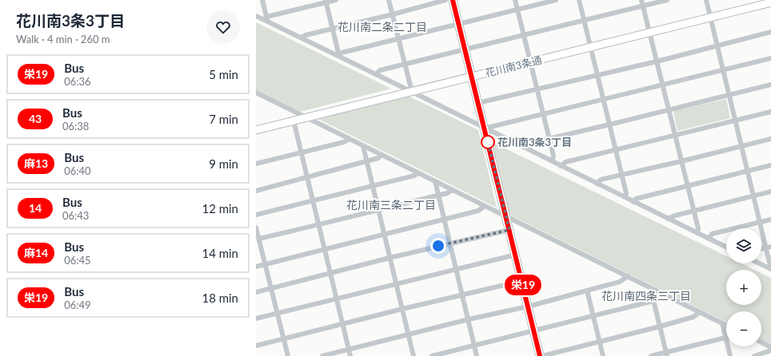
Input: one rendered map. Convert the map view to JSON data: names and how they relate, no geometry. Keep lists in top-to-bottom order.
{
  "streets": {
    "street": ["花川南3条通"]
  },
  "districts": ["花川南二条二丁目", "花川南三条二丁目", "花川南四条三丁目"],
  "places": ["花川南3条3丁目"],
  "lines": ["bus line 栄19"],
  "page": {
    "heading": ["花川南3条3丁目", "Walk · 4 min · 260 m"],
    "on_map": "栄19",
    "list": [
      {
        "mark": "栄19",
        "name": "Bus",
        "note": "06:36",
        "value": "5 min"
      },
      {
        "mark": "43",
        "name": "Bus",
        "note": "06:38",
        "value": "7 min"
      },
      {
        "mark": "麻13",
        "name": "Bus",
        "note": "06:40",
        "value": "9 min"
      },
      {
        "mark": "14",
        "name": "Bus",
        "note": "06:43",
        "value": "12 min"
      },
      {
        "mark": "麻14",
        "name": "Bus",
        "note": "06:45",
        "value": "14 min"
      },
      {
        "mark": "栄19",
        "name": "Bus",
        "note": "06:49",
        "value": "18 min"
      }
    ],
    "map_buttons": ["+", "−"]
  }
}
